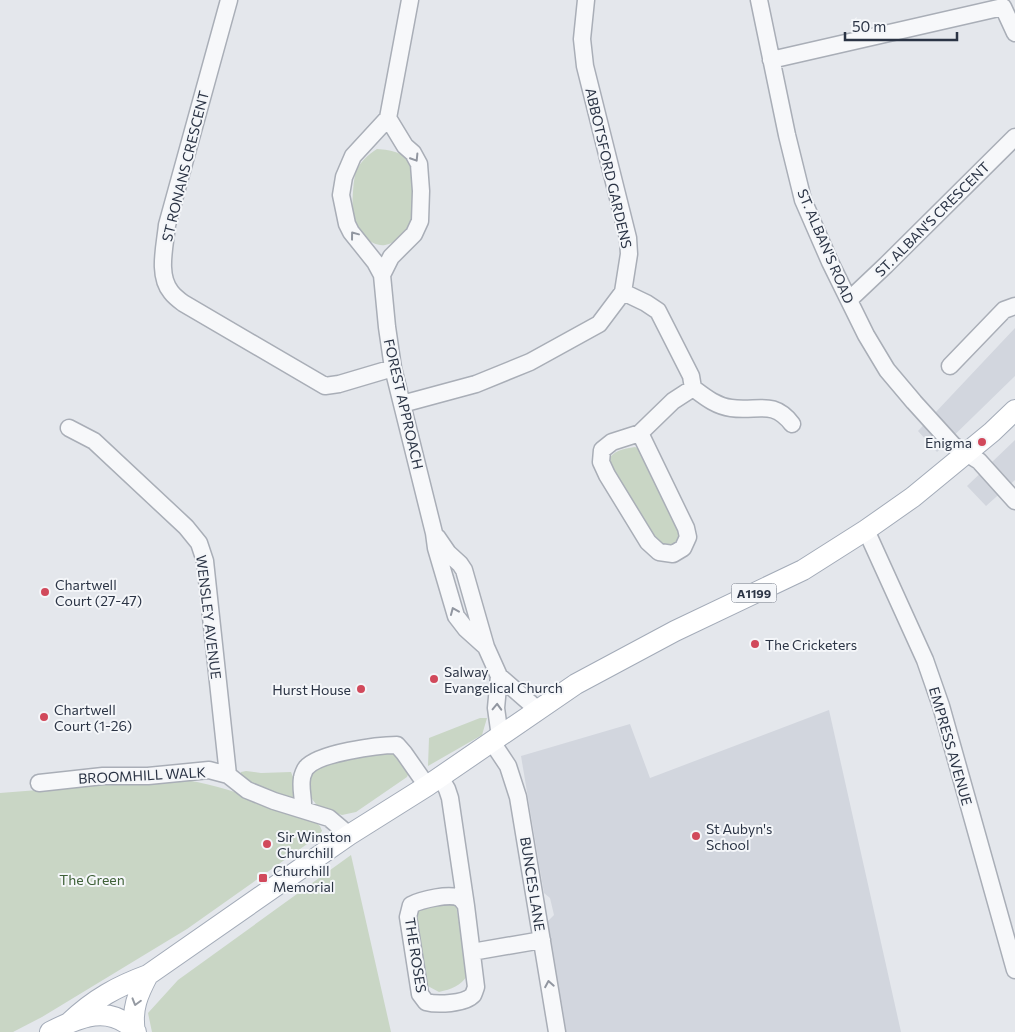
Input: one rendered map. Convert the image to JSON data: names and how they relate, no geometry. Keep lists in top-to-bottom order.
{
  "streets": {
    "main road": ["A1199"],
    "street": [
      "ST RONANS CRESCENT",
      "ABBOTSFORD GARDENS",
      "ST. ALBAN'S CRESCENT",
      "ST. ALBAN'S ROAD",
      "FOREST APPROACH",
      "WENSLEY AVENUE",
      "EMPRESS AVENUE",
      "BROOMHILL WALK",
      "BUNCES LANE",
      "THE ROSES"
    ]
  },
  "crossings": [
    ["ST RONANS CRESCENT", "FOREST APPROACH"],
    ["ABBOTSFORD GARDENS", "FOREST APPROACH"],
    ["ST. ALBAN'S CRESCENT", "ST. ALBAN'S ROAD"],
    ["ST. ALBAN'S ROAD", "A1199"],
    ["FOREST APPROACH", "A1199"],
    ["FOREST APPROACH", "BUNCES LANE"],
    ["A1199", "EMPRESS AVENUE"],
    ["A1199", "BROOMHILL WALK"],
    ["A1199", "BUNCES LANE"],
    ["A1199", "THE ROSES"],
    ["WENSLEY AVENUE", "BROOMHILL WALK"],
    ["BROOMHILL WALK", "THE ROSES"]
  ],
  "parks": ["The Green"],
  "places": {
    "other": [
      "Enigma",
      "Chartwell Court (27-47)",
      "The Cricketers",
      "Salway Evangelical Church",
      "Hurst House",
      "Chartwell Court (1-26)",
      "St Aubyn's School",
      "Sir Winston Churchill"
    ],
    "transit": ["Churchill Memorial"]
  },
  "scale_bar": "50 m"
}
